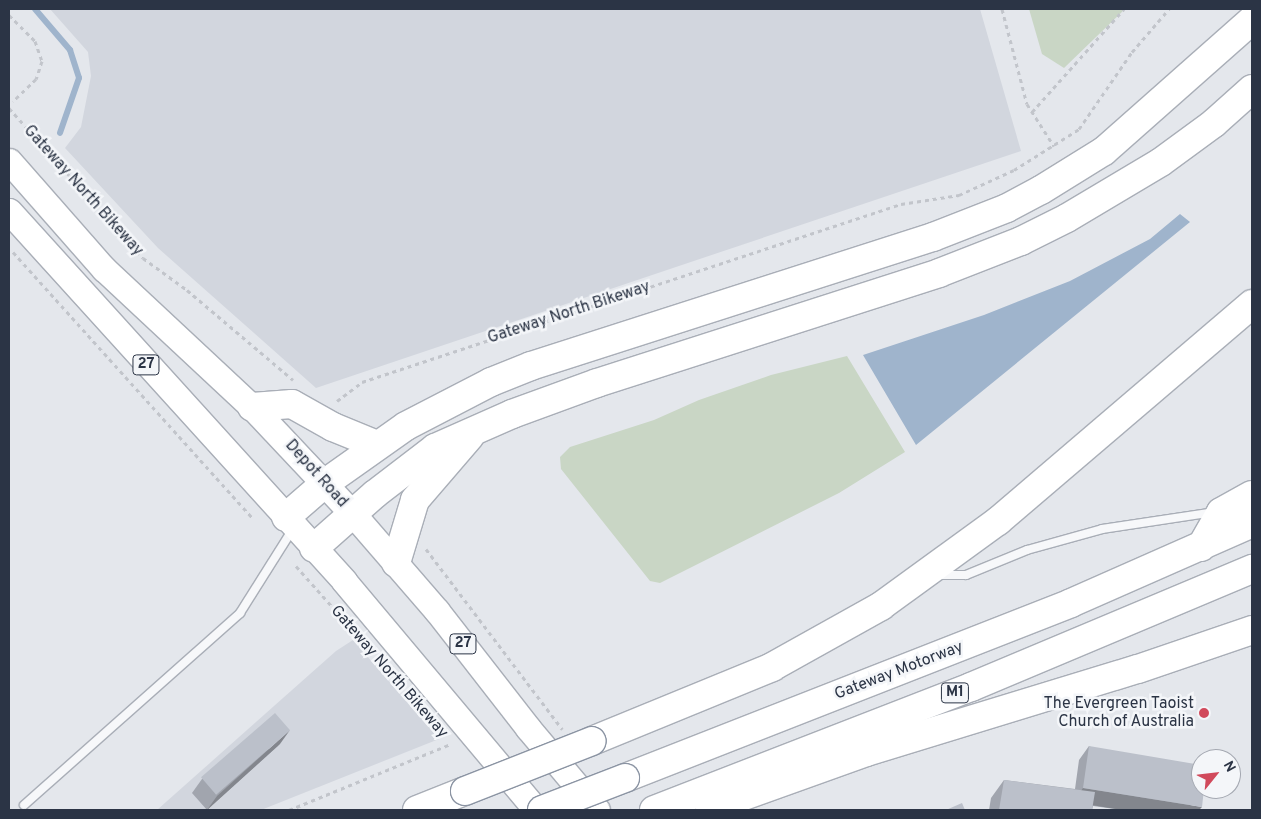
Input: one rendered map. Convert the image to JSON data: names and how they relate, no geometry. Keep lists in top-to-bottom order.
{
  "streets": {
    "highway": ["Gateway Motorway", "M1"],
    "main road": ["27", "Depot Road"],
    "path": ["Gateway North Bikeway"]
  },
  "places": ["The Evergreen Taoist Church of Australia"],
  "north": "top right"
}
